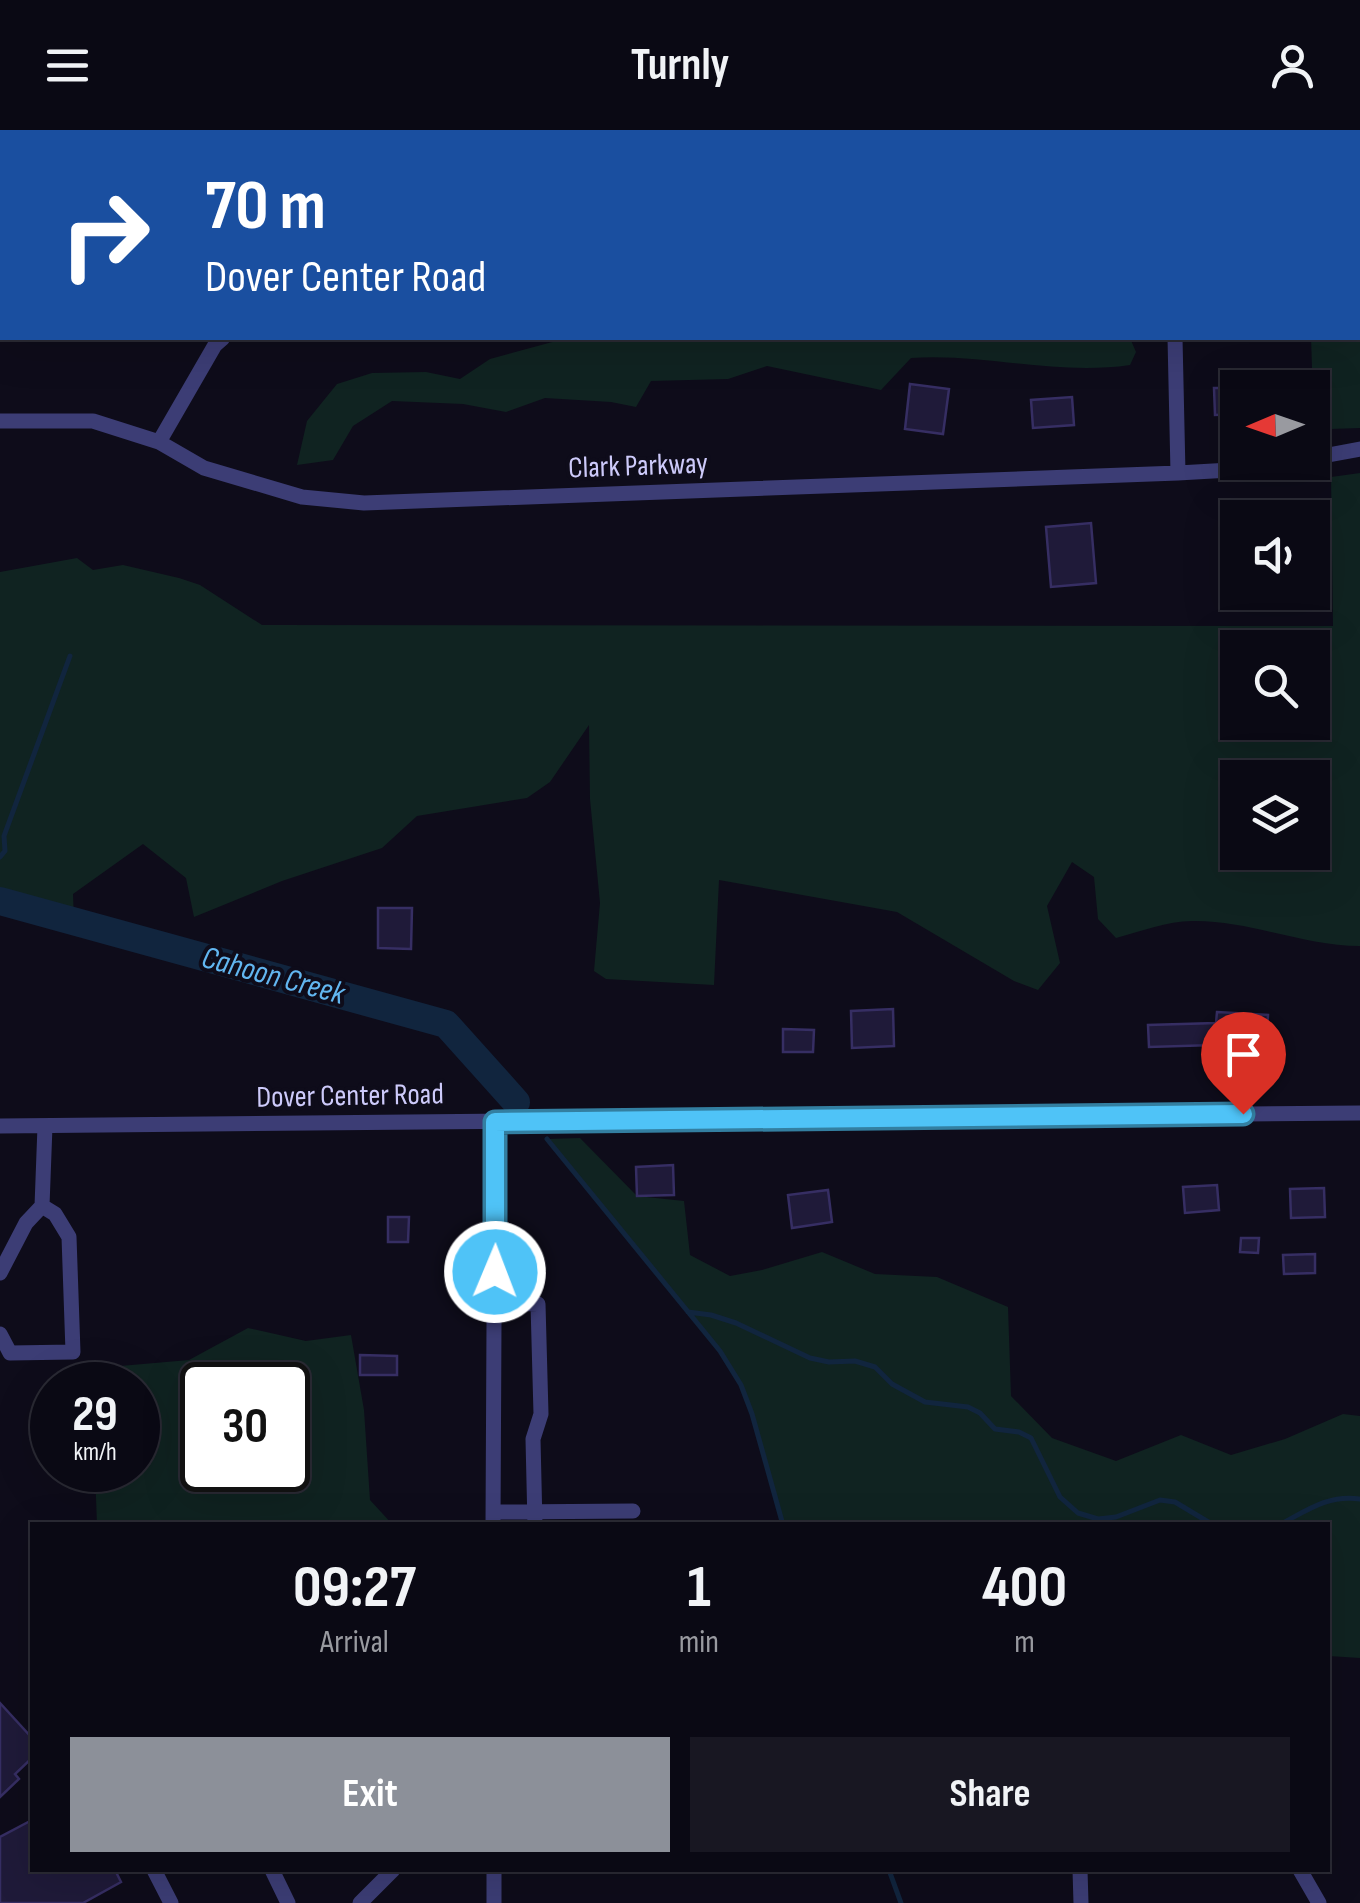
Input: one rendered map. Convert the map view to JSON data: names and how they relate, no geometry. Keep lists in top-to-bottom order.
{
  "streets": {
    "street": ["Clark Parkway", "Dover Center Road"]
  },
  "water": ["Cahoon Creek"],
  "north": "left",
  "page": {
    "header": "Turnly",
    "turn": ["70 m", "Dover Center Road"],
    "speed": "29 km/h",
    "limit": "30",
    "eta": [
      "09:27",
      "Arrival",
      "1",
      "min",
      "400",
      "m"
    ],
    "buttons": ["Exit", "Share"]
  }
}
